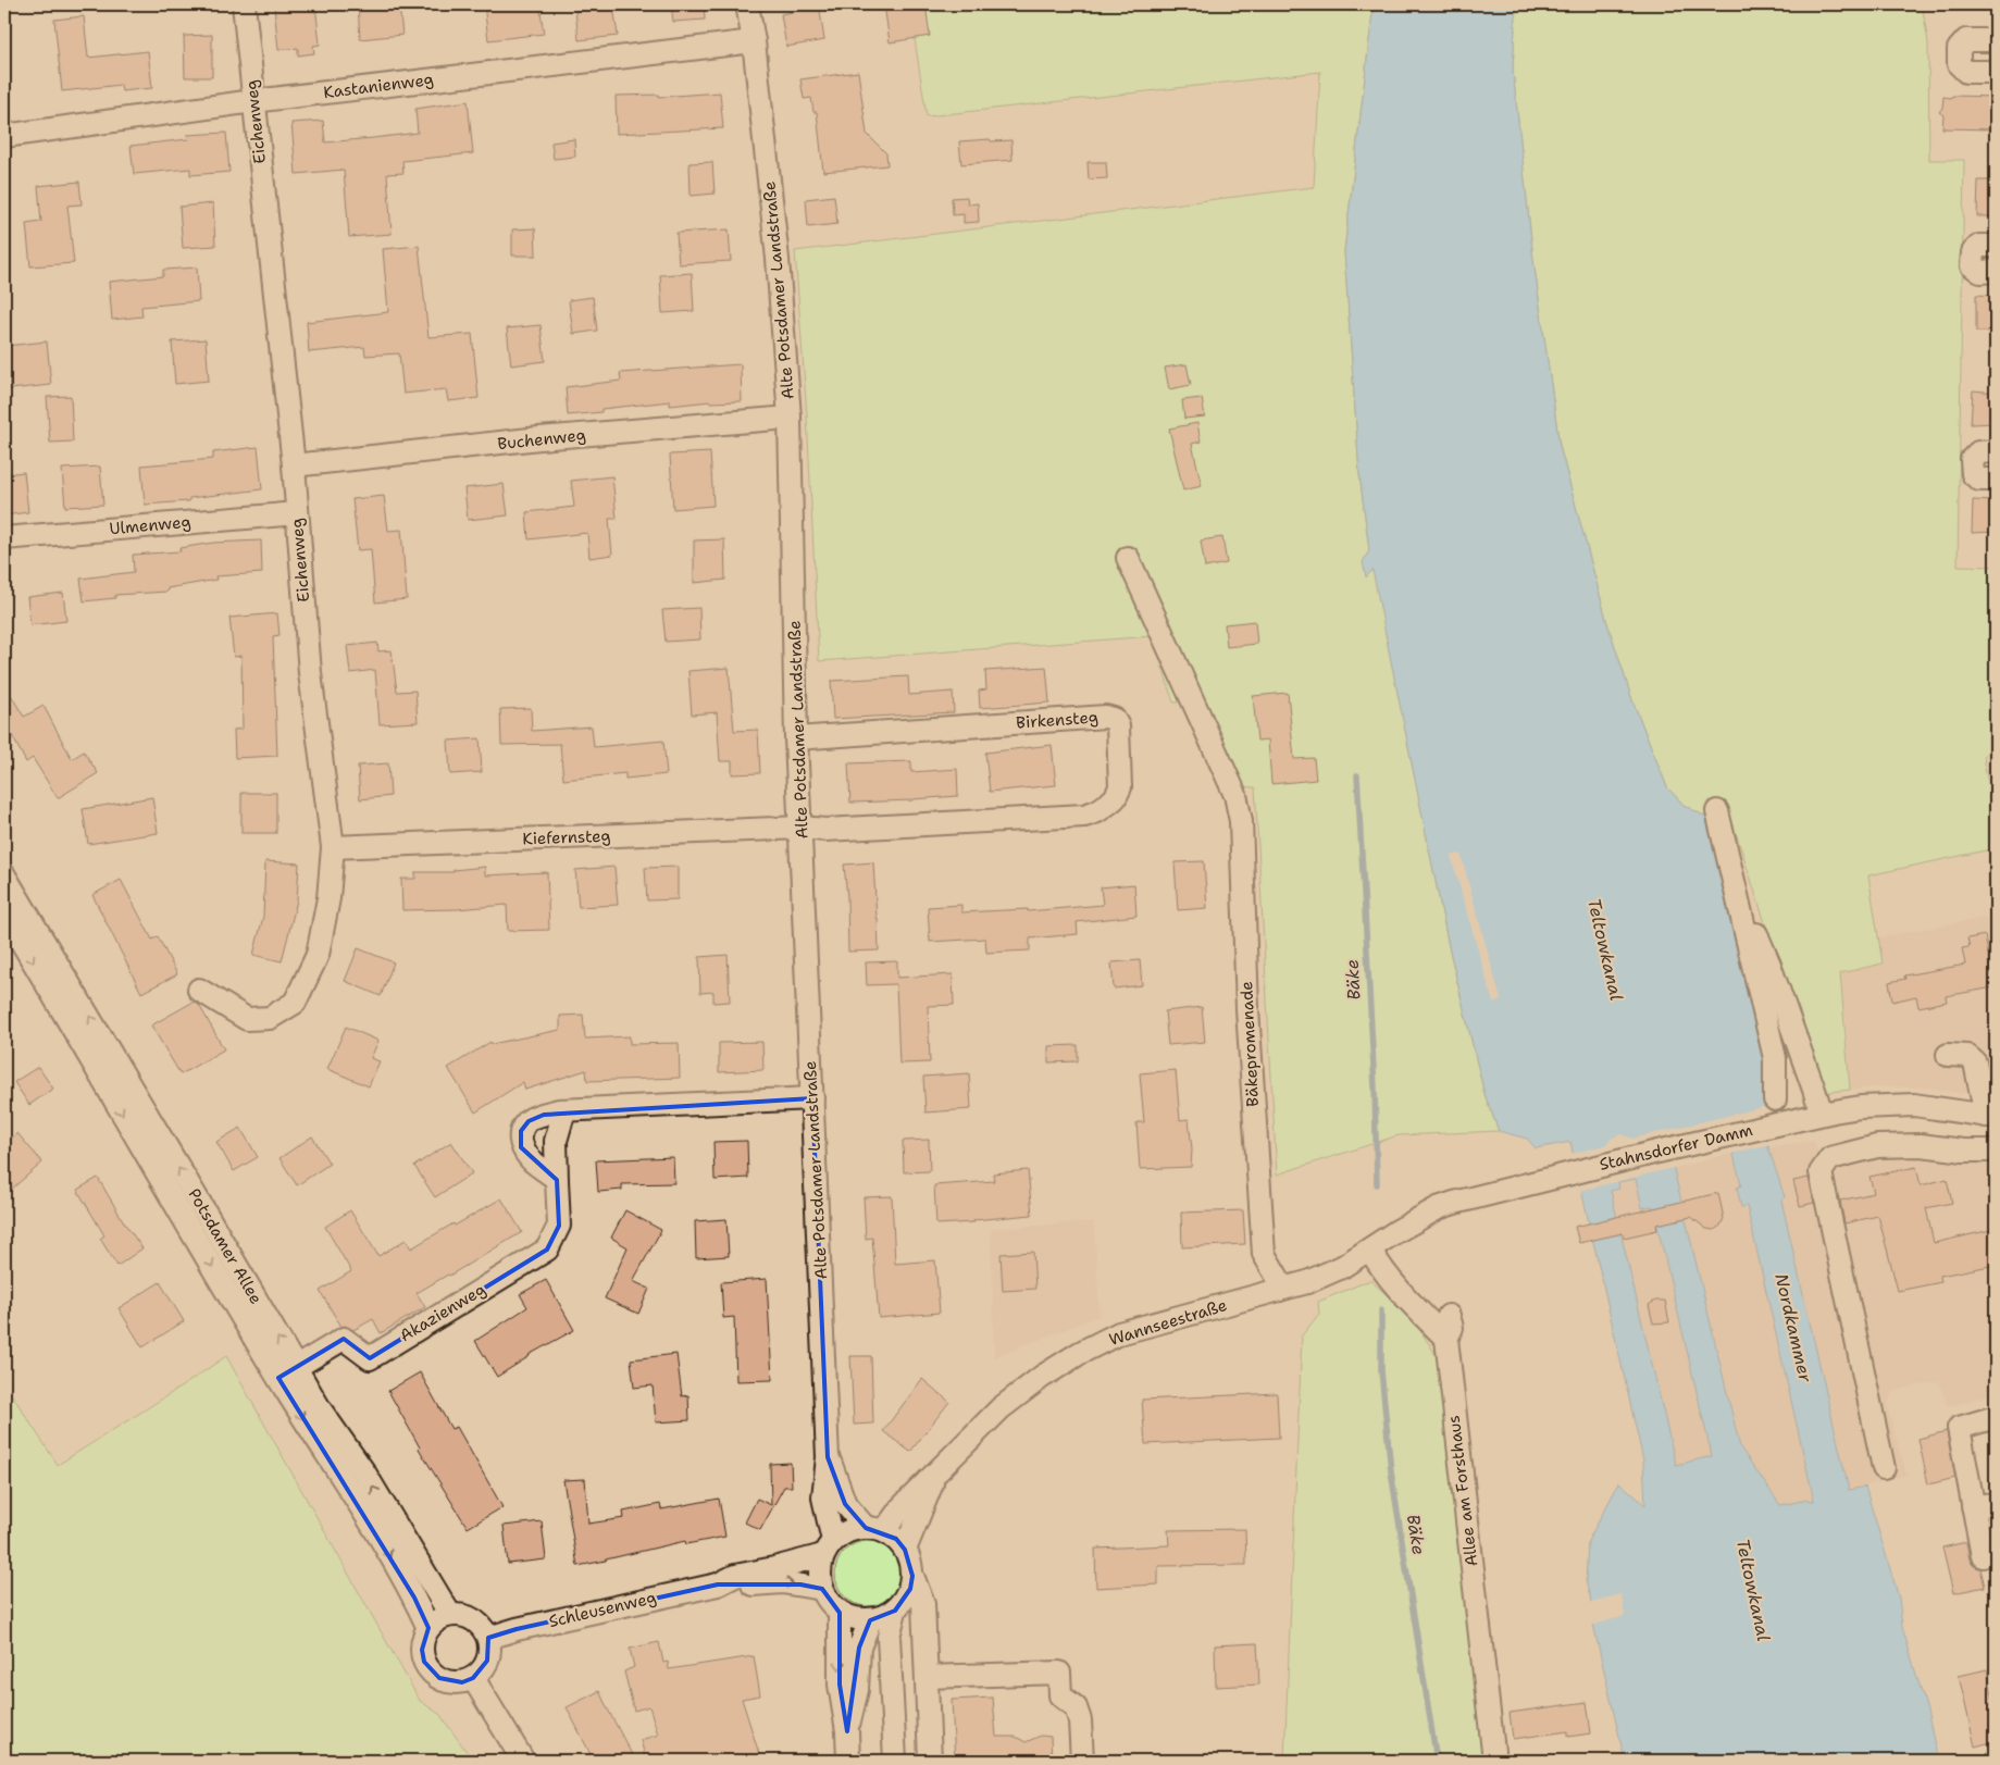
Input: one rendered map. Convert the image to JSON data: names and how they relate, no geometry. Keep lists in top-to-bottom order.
{
  "streets": {
    "street": [
      "Kastanienweg",
      "Eichenweg",
      "Alte Potsdamer Landstraße",
      "Buchenweg",
      "Ulmenweg",
      "Birkensteg",
      "Kiefernsteg",
      "Bäkepromenade",
      "Stahnsdorfer Damm",
      "Potsdamer Allee",
      "Akazienweg",
      "Wannseestraße",
      "Allee am Forsthaus",
      "Schleusenweg"
    ]
  },
  "crossings": [
    ["Kastanienweg", "Eichenweg"],
    ["Kastanienweg", "Alte Potsdamer Landstraße"],
    ["Eichenweg", "Buchenweg"],
    ["Eichenweg", "Ulmenweg"],
    ["Eichenweg", "Kiefernsteg"],
    ["Alte Potsdamer Landstraße", "Buchenweg"],
    ["Alte Potsdamer Landstraße", "Birkensteg"],
    ["Alte Potsdamer Landstraße", "Kiefernsteg"],
    ["Alte Potsdamer Landstraße", "Wannseestraße"],
    ["Alte Potsdamer Landstraße", "Schleusenweg"],
    ["Birkensteg", "Kiefernsteg"],
    ["Bäkepromenade", "Wannseestraße"],
    ["Stahnsdorfer Damm", "Wannseestraße"],
    ["Potsdamer Allee", "Akazienweg"],
    ["Potsdamer Allee", "Schleusenweg"],
    ["Wannseestraße", "Schleusenweg"]
  ],
  "water": ["Teltowkanal", "Bäke", "Nordkammer"]
}
